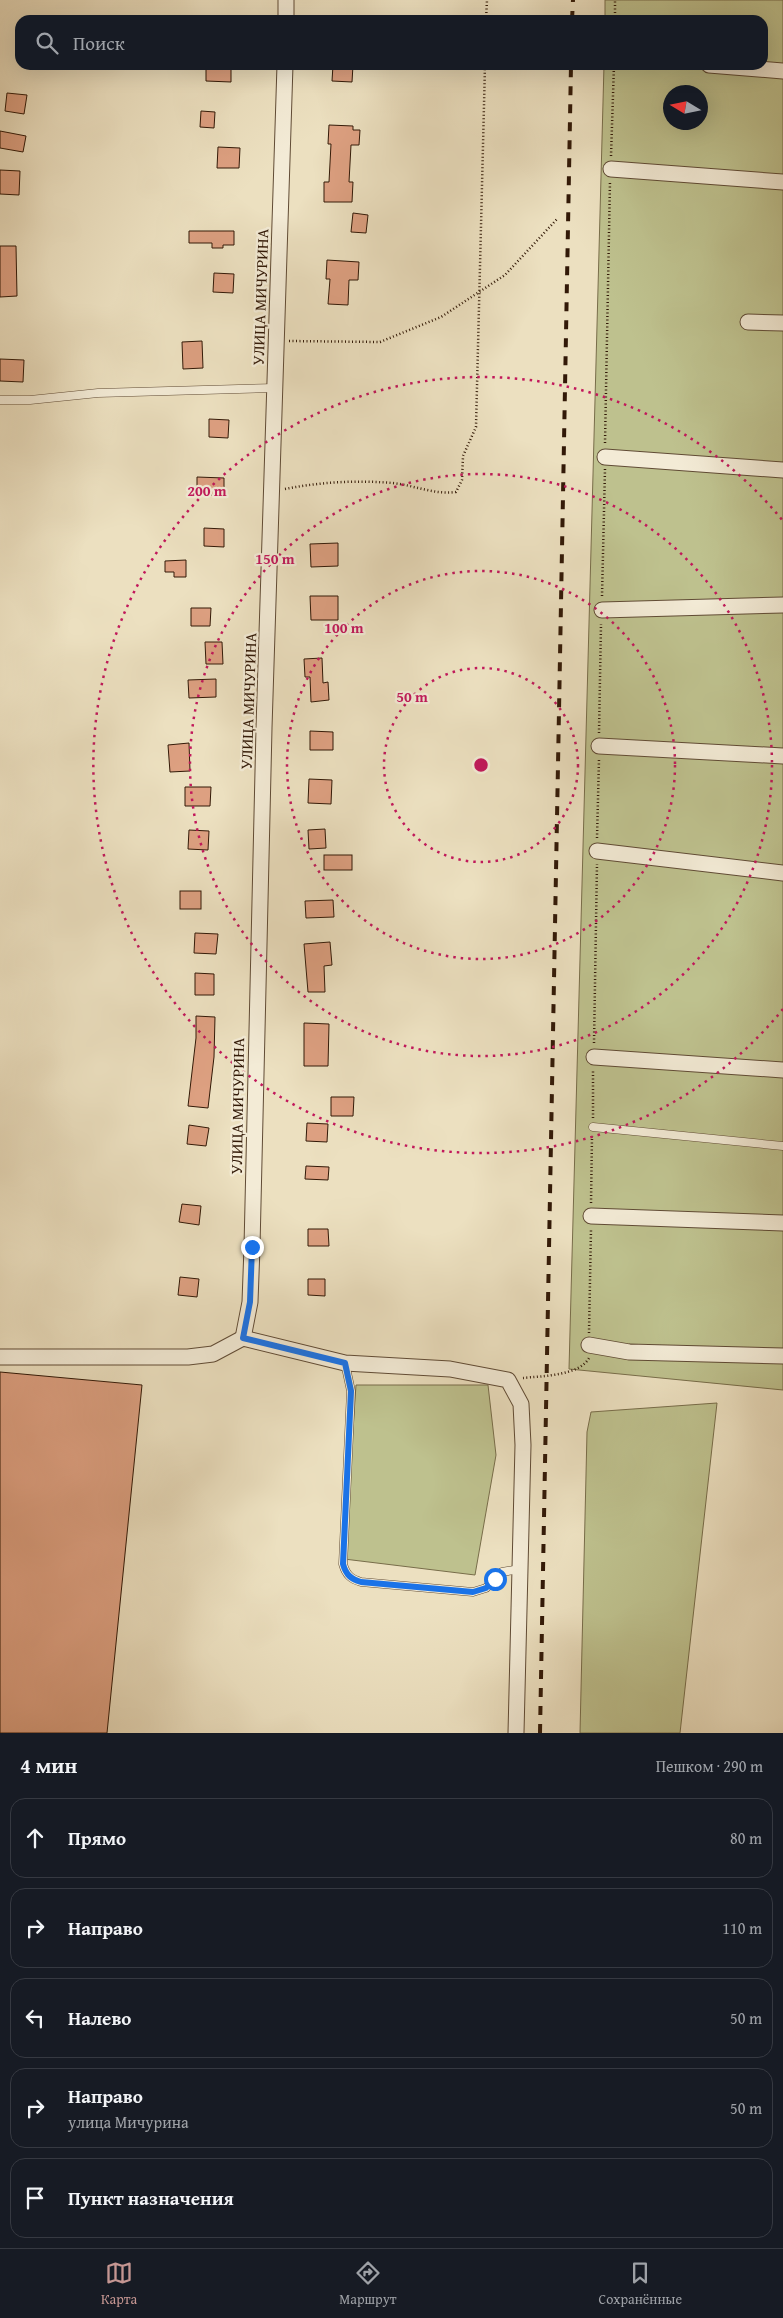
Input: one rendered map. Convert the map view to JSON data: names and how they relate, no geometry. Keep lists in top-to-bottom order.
{
  "streets": {
    "street": ["УЛИЦА МИЧУРИНА"]
  },
  "north": "left",
  "page": {
    "search": "Поиск",
    "heading": ["4 мин", "Пешком · 290 m"],
    "list": [
      ["Прямо", "80 m"],
      ["Направо", "110 m"],
      ["Налево", "50 m"],
      ["Направо", "улица Мичурина", "50 m"],
      "Пункт назначения"
    ],
    "nav": ["Карта", "Маршрут", "Сохранённые"]
  },
  "rings": [
    "200 m",
    "150 m",
    "100 m",
    "50 m"
  ]
}
